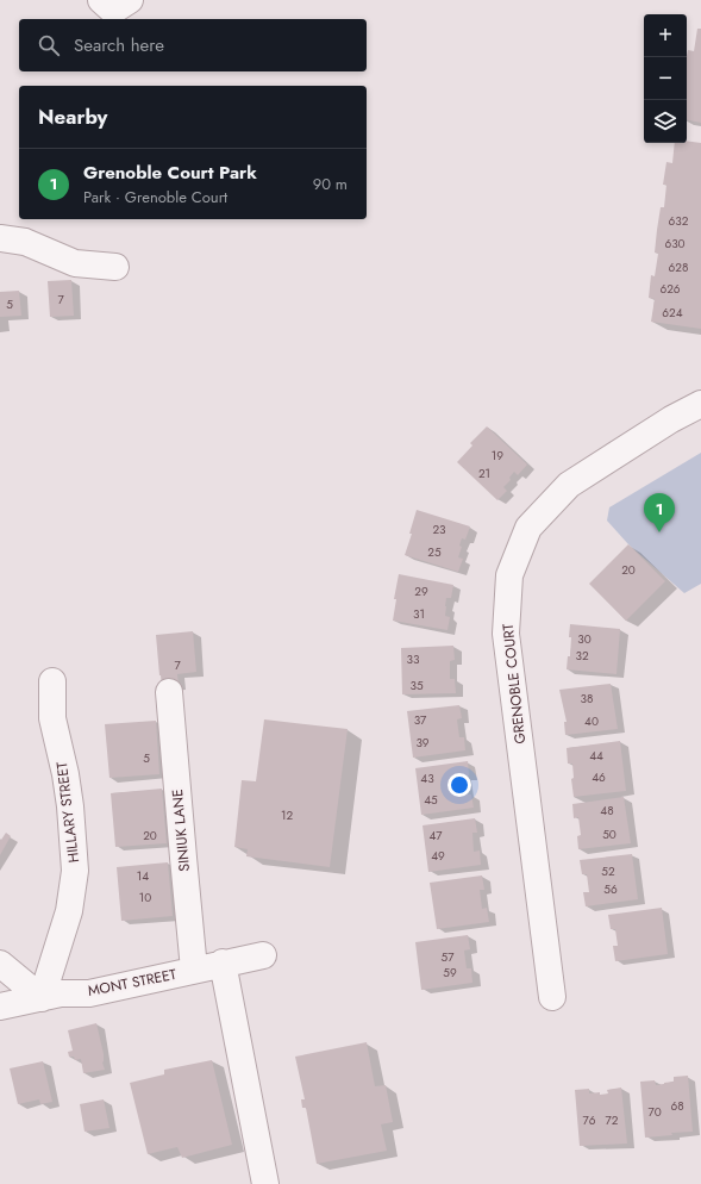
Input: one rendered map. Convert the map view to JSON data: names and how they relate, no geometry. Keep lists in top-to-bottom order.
{
  "streets": {
    "street": [
      "GRENOBLE COURT",
      "HILLARY STREET",
      "SINIUK LANE",
      "MONT STREET"
    ]
  },
  "crossings": [
    ["HILLARY STREET", "MONT STREET"],
    ["SINIUK LANE", "MONT STREET"]
  ],
  "house_numbers": [
    "632",
    "630",
    "628",
    "626",
    "7",
    "5",
    "624",
    "19",
    "21",
    "23",
    "25",
    "20",
    "29",
    "31",
    "30",
    "32",
    "33",
    "7",
    "35",
    "38",
    "37",
    "40",
    "39",
    "44",
    "5",
    "46",
    "43",
    "45",
    "48",
    "12",
    "50",
    "20",
    "47",
    "49",
    "52",
    "14",
    "56",
    "10",
    "57",
    "59",
    "68",
    "70",
    "76",
    "72"
  ],
  "page": {
    "map_buttons": ["+", "−"],
    "search": "Search here",
    "heading": "Nearby",
    "list": [
      {
        "mark": "1",
        "name": "Grenoble Court Park",
        "note": "Park · Grenoble Court",
        "value": "90 m"
      }
    ],
    "pins": "1"
  }
}
